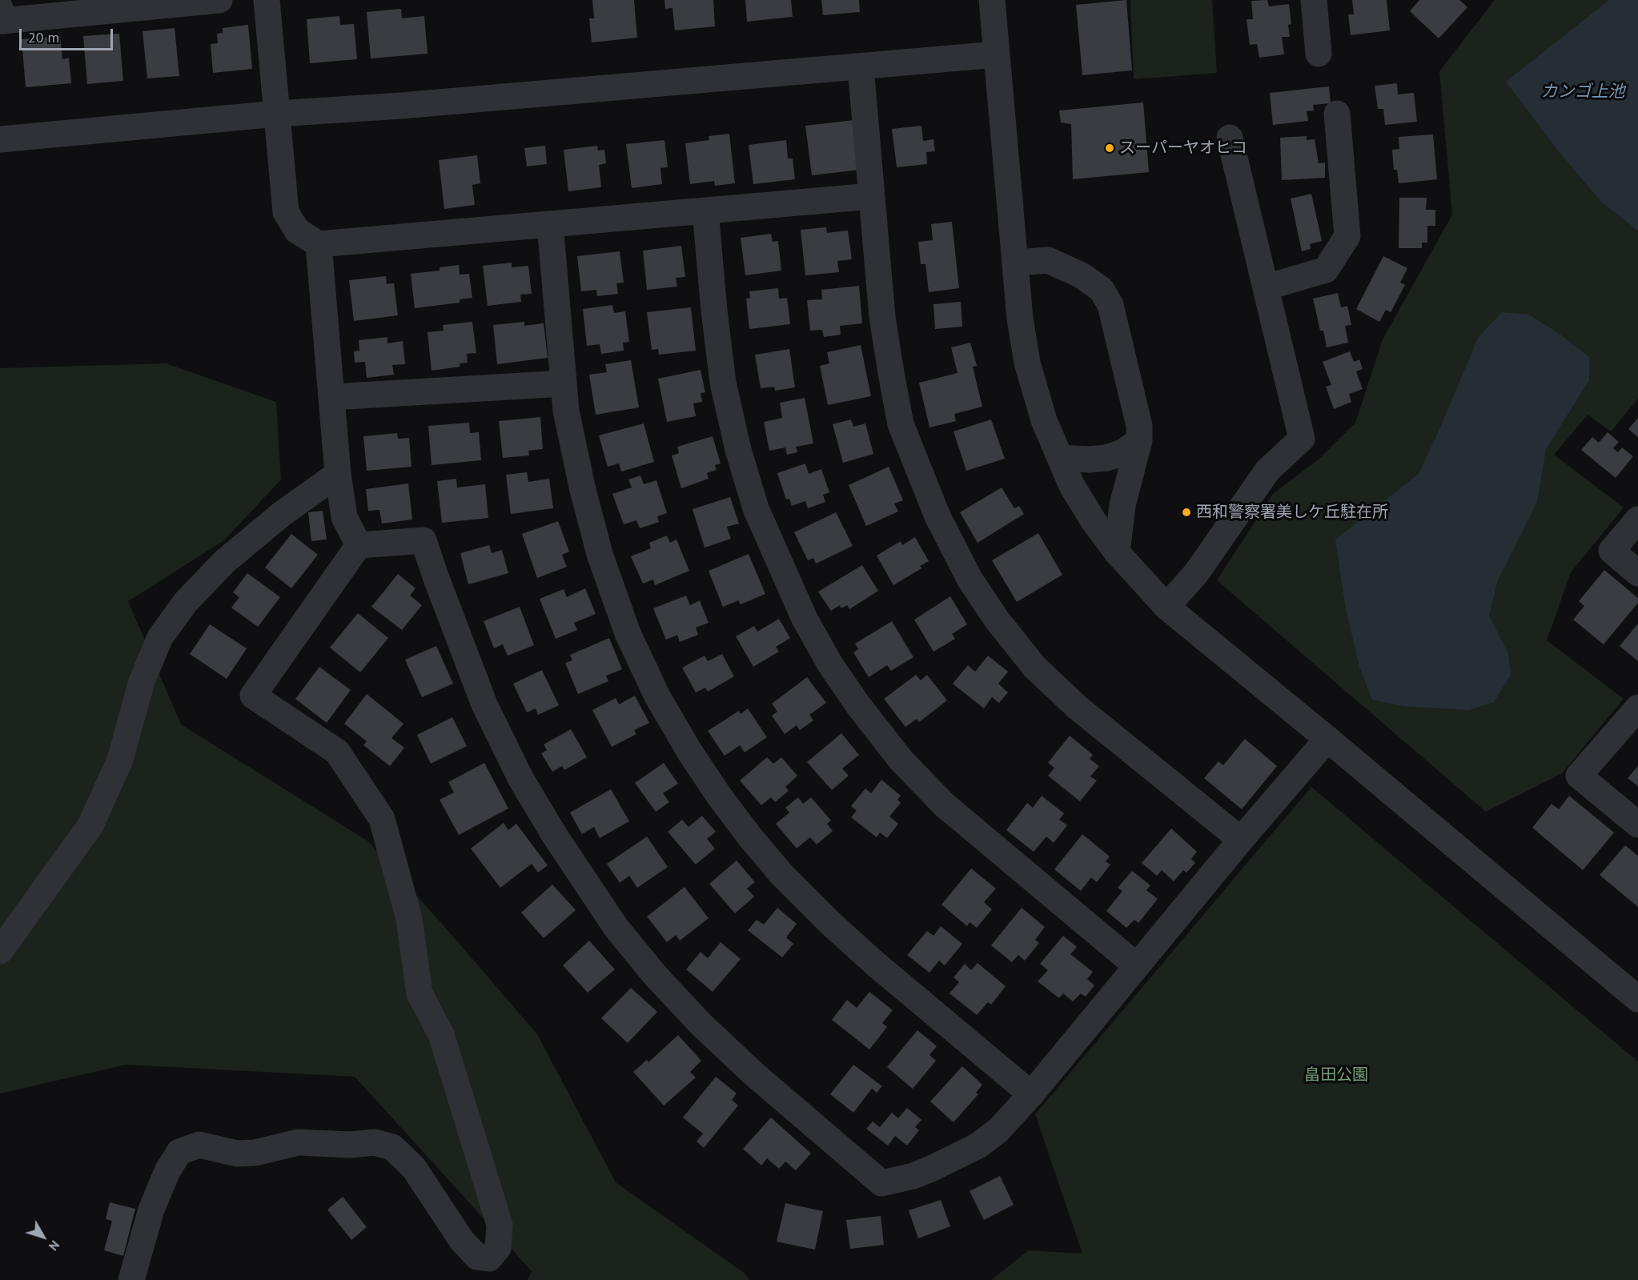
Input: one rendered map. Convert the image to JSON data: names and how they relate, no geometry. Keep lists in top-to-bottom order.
{
  "water": ["カンゴ上池"],
  "parks": ["畠田公園"],
  "places": ["スーパーヤオヒコ", "西和警察署美しケ丘駐在所"],
  "scale_bar": "20 m",
  "north": "bottom right"
}
